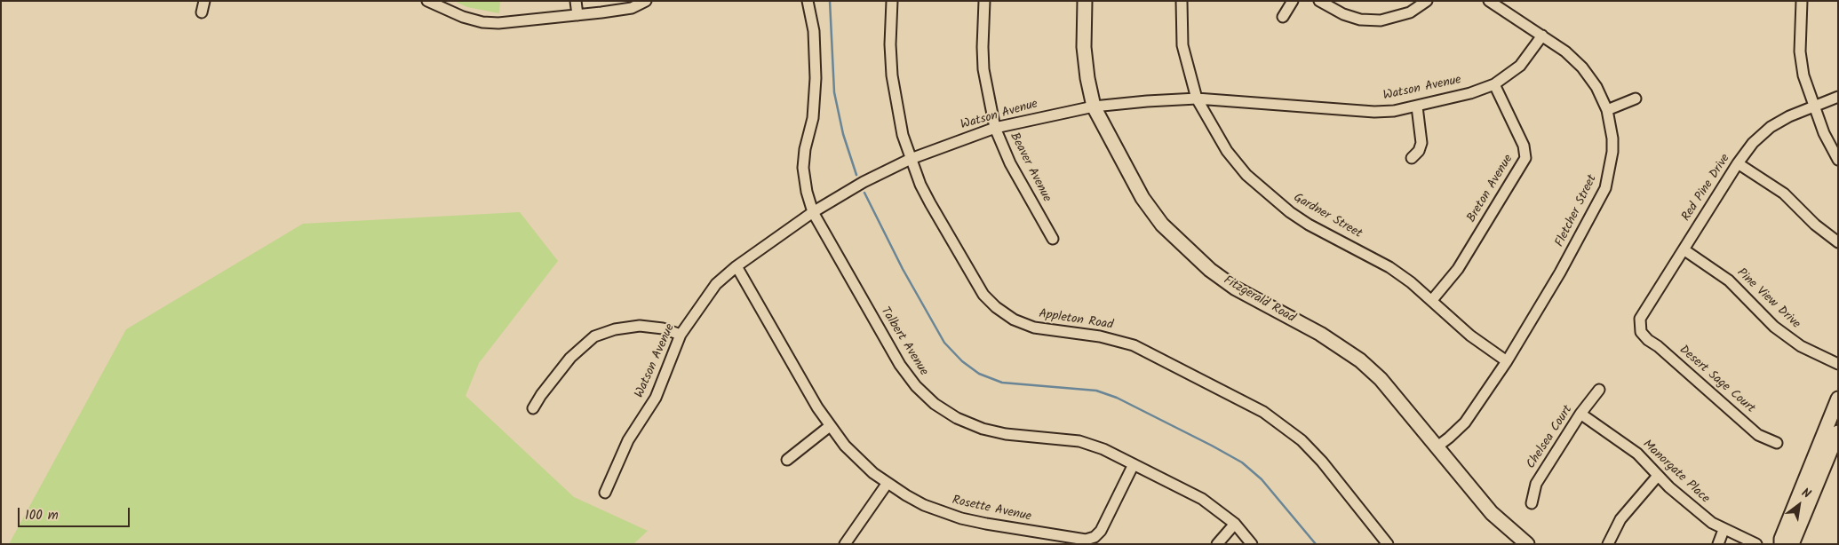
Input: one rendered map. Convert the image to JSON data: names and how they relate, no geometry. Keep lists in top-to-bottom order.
{
  "streets": {
    "main road": ["Fitzgerald Road"],
    "street": [
      "Watson Avenue",
      "Beaver Avenue",
      "Red Pine Drive",
      "Breton Avenue",
      "Fletcher Street",
      "Gardner Street",
      "Pine View Drive",
      "Appleton Road",
      "Talbert Avenue",
      "Desert Sage Court",
      "Chelsea Court",
      "Manorgate Place",
      "Rosette Avenue"
    ]
  },
  "crossings": [
    ["Watson Avenue", "Beaver Avenue"],
    ["Watson Avenue", "Breton Avenue"],
    ["Watson Avenue", "Fletcher Street"],
    ["Watson Avenue", "Gardner Street"],
    ["Watson Avenue", "Fitzgerald Road"],
    ["Watson Avenue", "Appleton Road"],
    ["Watson Avenue", "Talbert Avenue"],
    ["Watson Avenue", "Rosette Avenue"],
    ["Red Pine Drive", "Pine View Drive"],
    ["Red Pine Drive", "Desert Sage Court"],
    ["Breton Avenue", "Gardner Street"],
    ["Fletcher Street", "Gardner Street"],
    ["Fletcher Street", "Fitzgerald Road"],
    ["Talbert Avenue", "Rosette Avenue"],
    ["Chelsea Court", "Manorgate Place"]
  ],
  "scale_bar": "100 m",
  "north": "top right"
}
